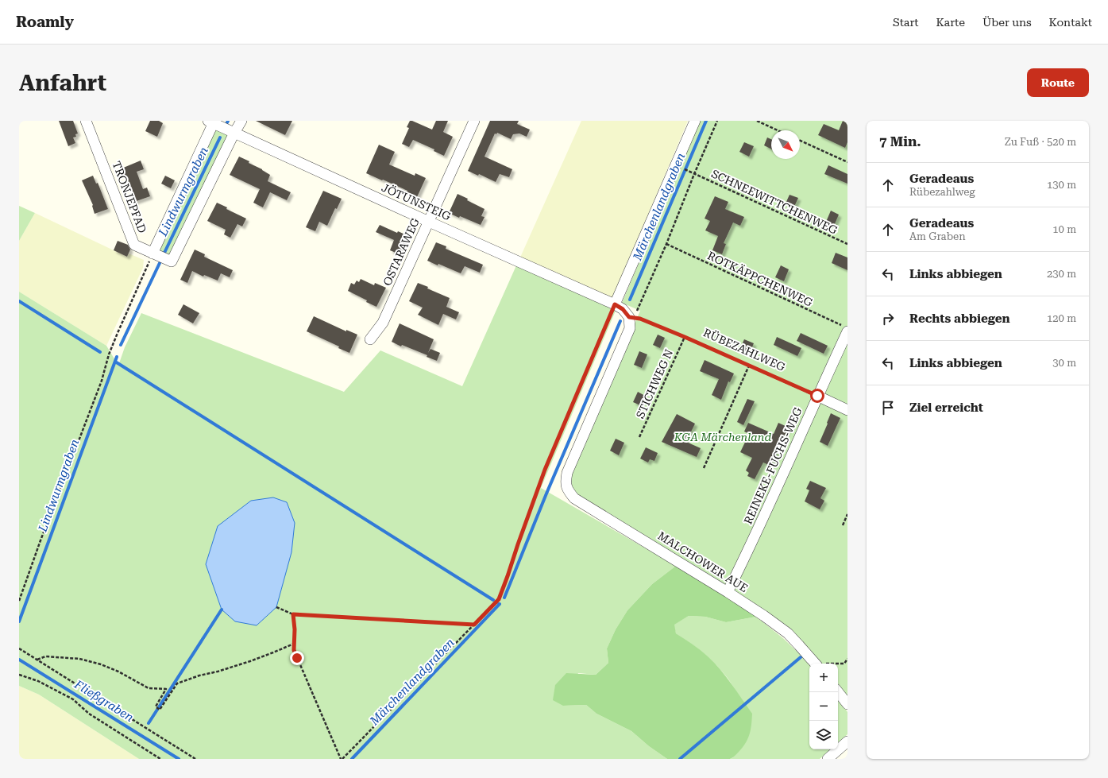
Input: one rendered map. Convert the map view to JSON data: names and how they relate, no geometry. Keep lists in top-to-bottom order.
{
  "streets": {
    "street": [
      "TRONJEPFAD",
      "JÖTUNSTEIG",
      "OSTARAWEG",
      "REINEKE-FUCHS-WEG",
      "MALCHOWER AUE"
    ],
    "path": [
      "SCHNEEWITTCHENWEG",
      "ROTKÄPPCHENWEG",
      "RÜBEZAHLWEG",
      "STICHWEG N"
    ]
  },
  "crossings": [
    ["TRONJEPFAD", "JÖTUNSTEIG"],
    ["JÖTUNSTEIG", "OSTARAWEG"],
    ["JÖTUNSTEIG", "RÜBEZAHLWEG"],
    ["JÖTUNSTEIG", "MALCHOWER AUE"],
    ["ROTKÄPPCHENWEG", "REINEKE-FUCHS-WEG"],
    ["RÜBEZAHLWEG", "STICHWEG N"],
    ["RÜBEZAHLWEG", "REINEKE-FUCHS-WEG"],
    ["RÜBEZAHLWEG", "MALCHOWER AUE"],
    ["REINEKE-FUCHS-WEG", "MALCHOWER AUE"]
  ],
  "water": ["Lindwurmgraben", "Märchenlandgraben", "Fließgraben"],
  "parks": ["KGA Märchenland"],
  "north": "bottom right",
  "page": {
    "header": "Roamly",
    "nav": [
      "Start",
      "Karte",
      "Über uns",
      "Kontakt"
    ],
    "buttons": "Route",
    "title": "Anfahrt",
    "heading": ["7 Min.", "Zu Fuß · 520 m"],
    "list": [
      ["Geradeaus", "Rübezahlweg", "130 m"],
      ["Geradeaus", "Am Graben", "10 m"],
      ["Links abbiegen", "230 m"],
      ["Rechts abbiegen", "120 m"],
      ["Links abbiegen", "30 m"],
      "Ziel erreicht"
    ],
    "map_buttons": ["+", "−"]
  }
}
